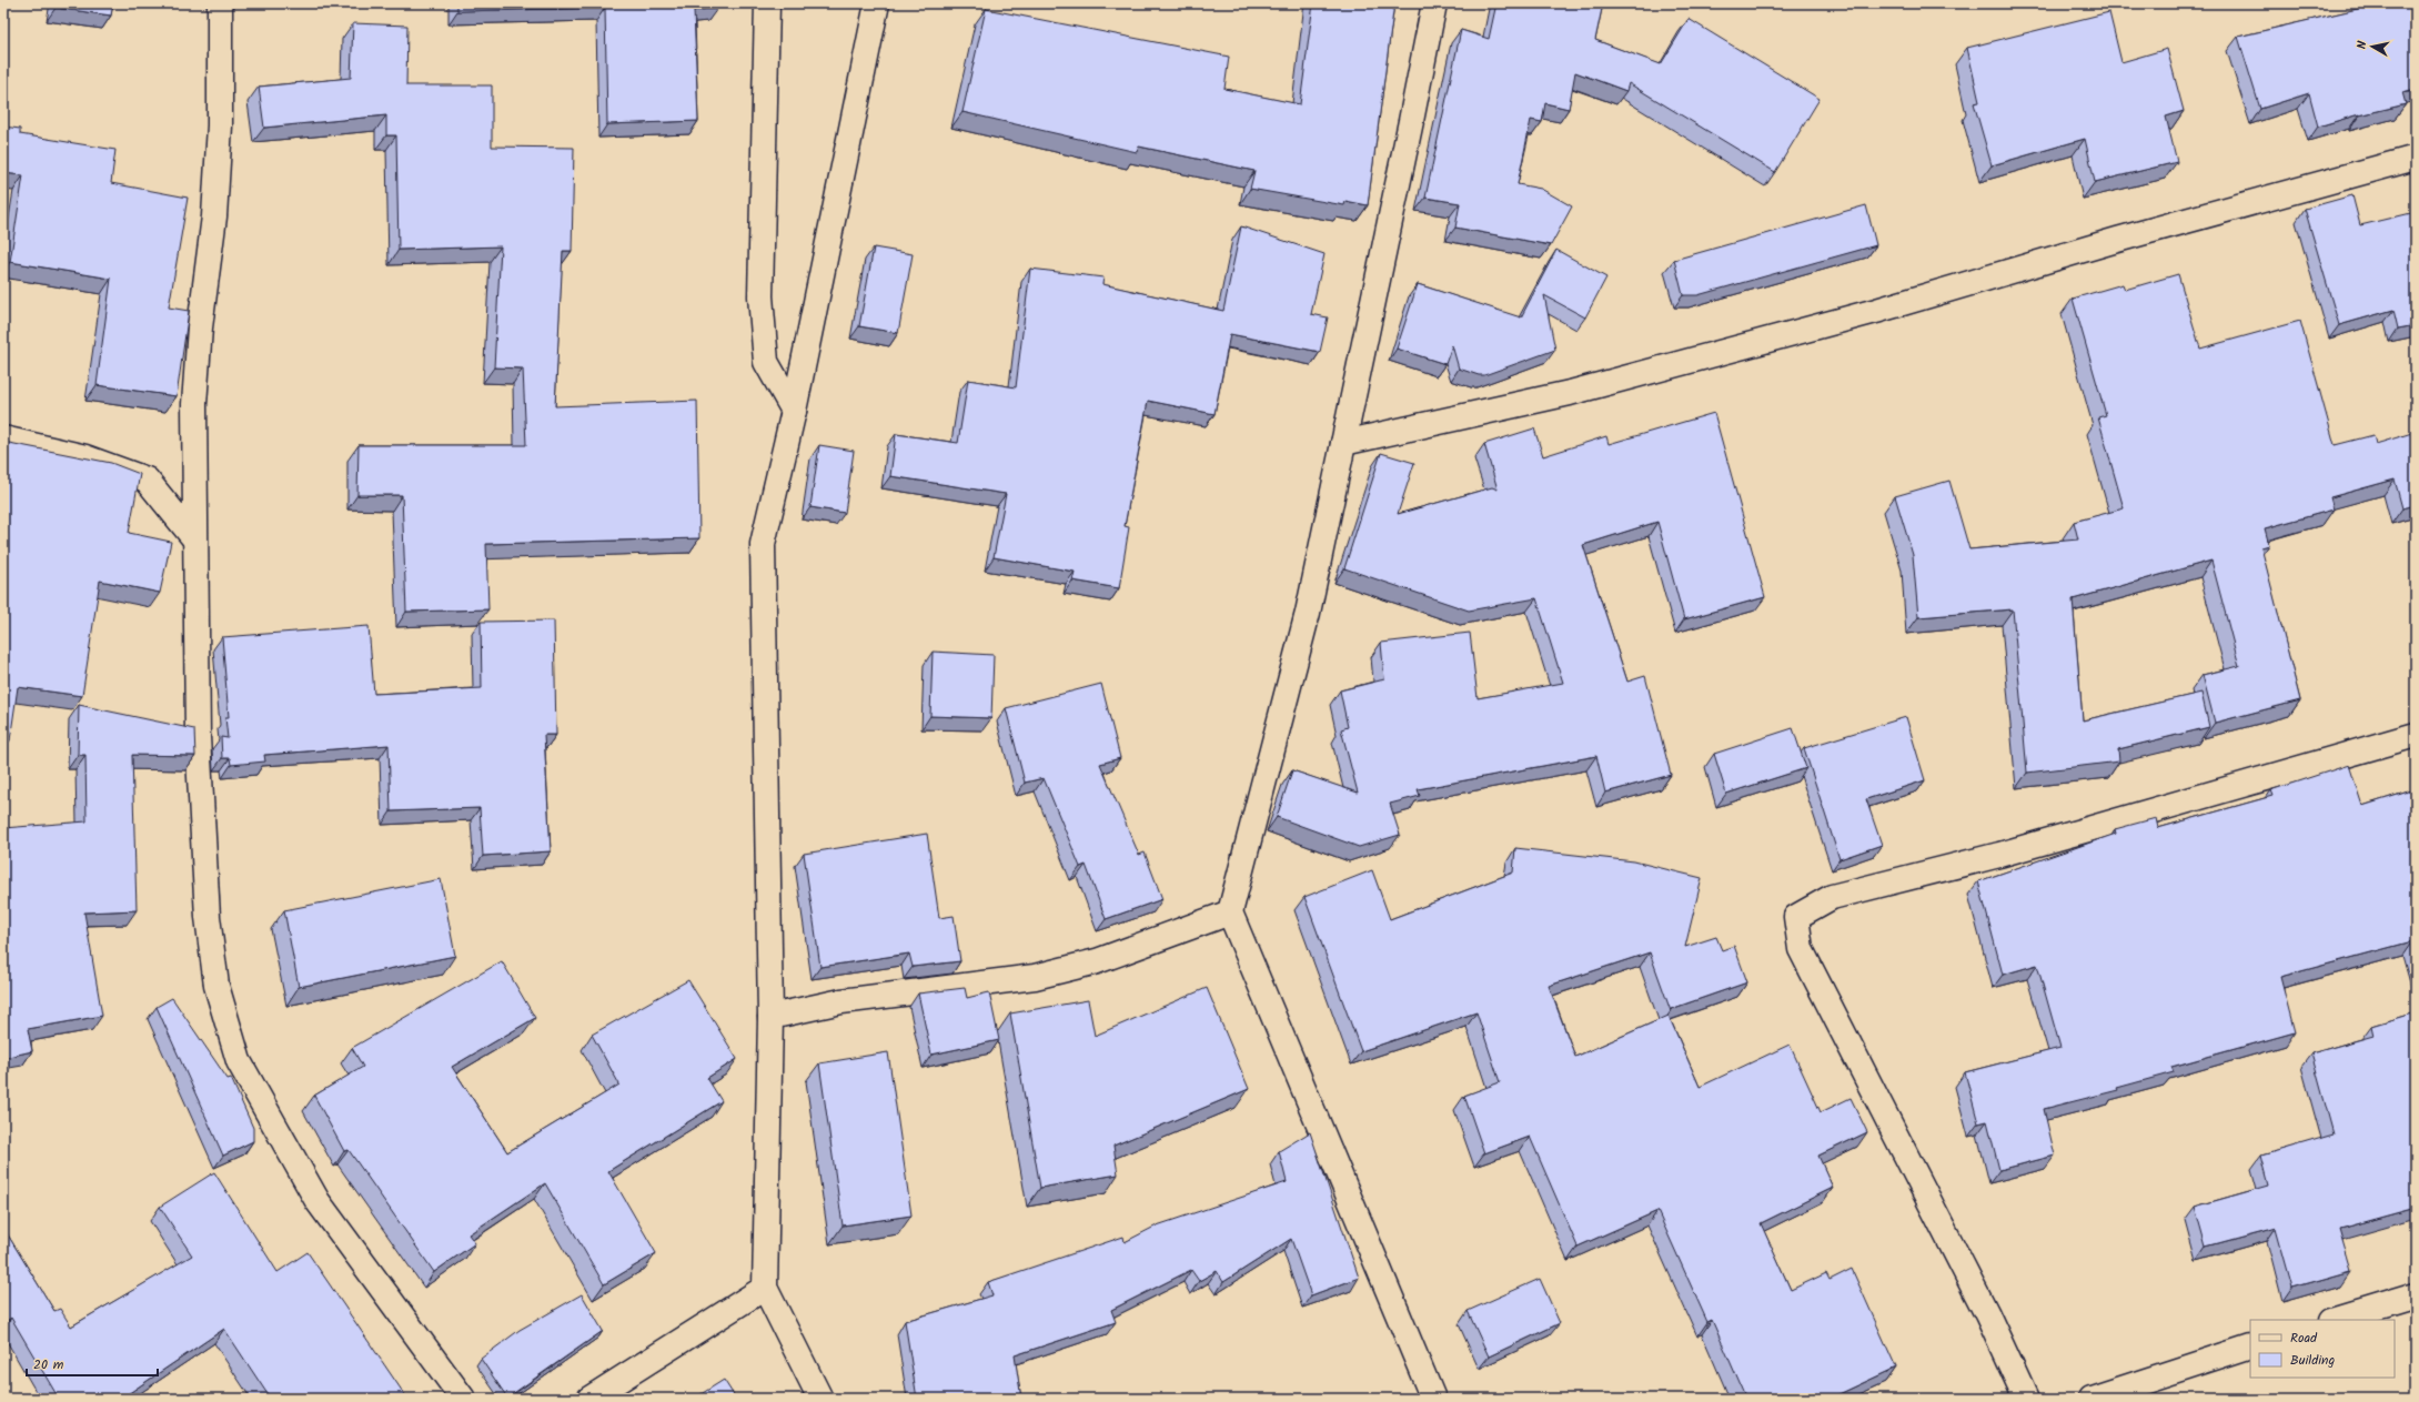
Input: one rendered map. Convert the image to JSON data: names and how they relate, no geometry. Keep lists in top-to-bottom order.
{
  "legend": ["Road", "Building"],
  "scale_bar": "20 m",
  "north": "left"
}
